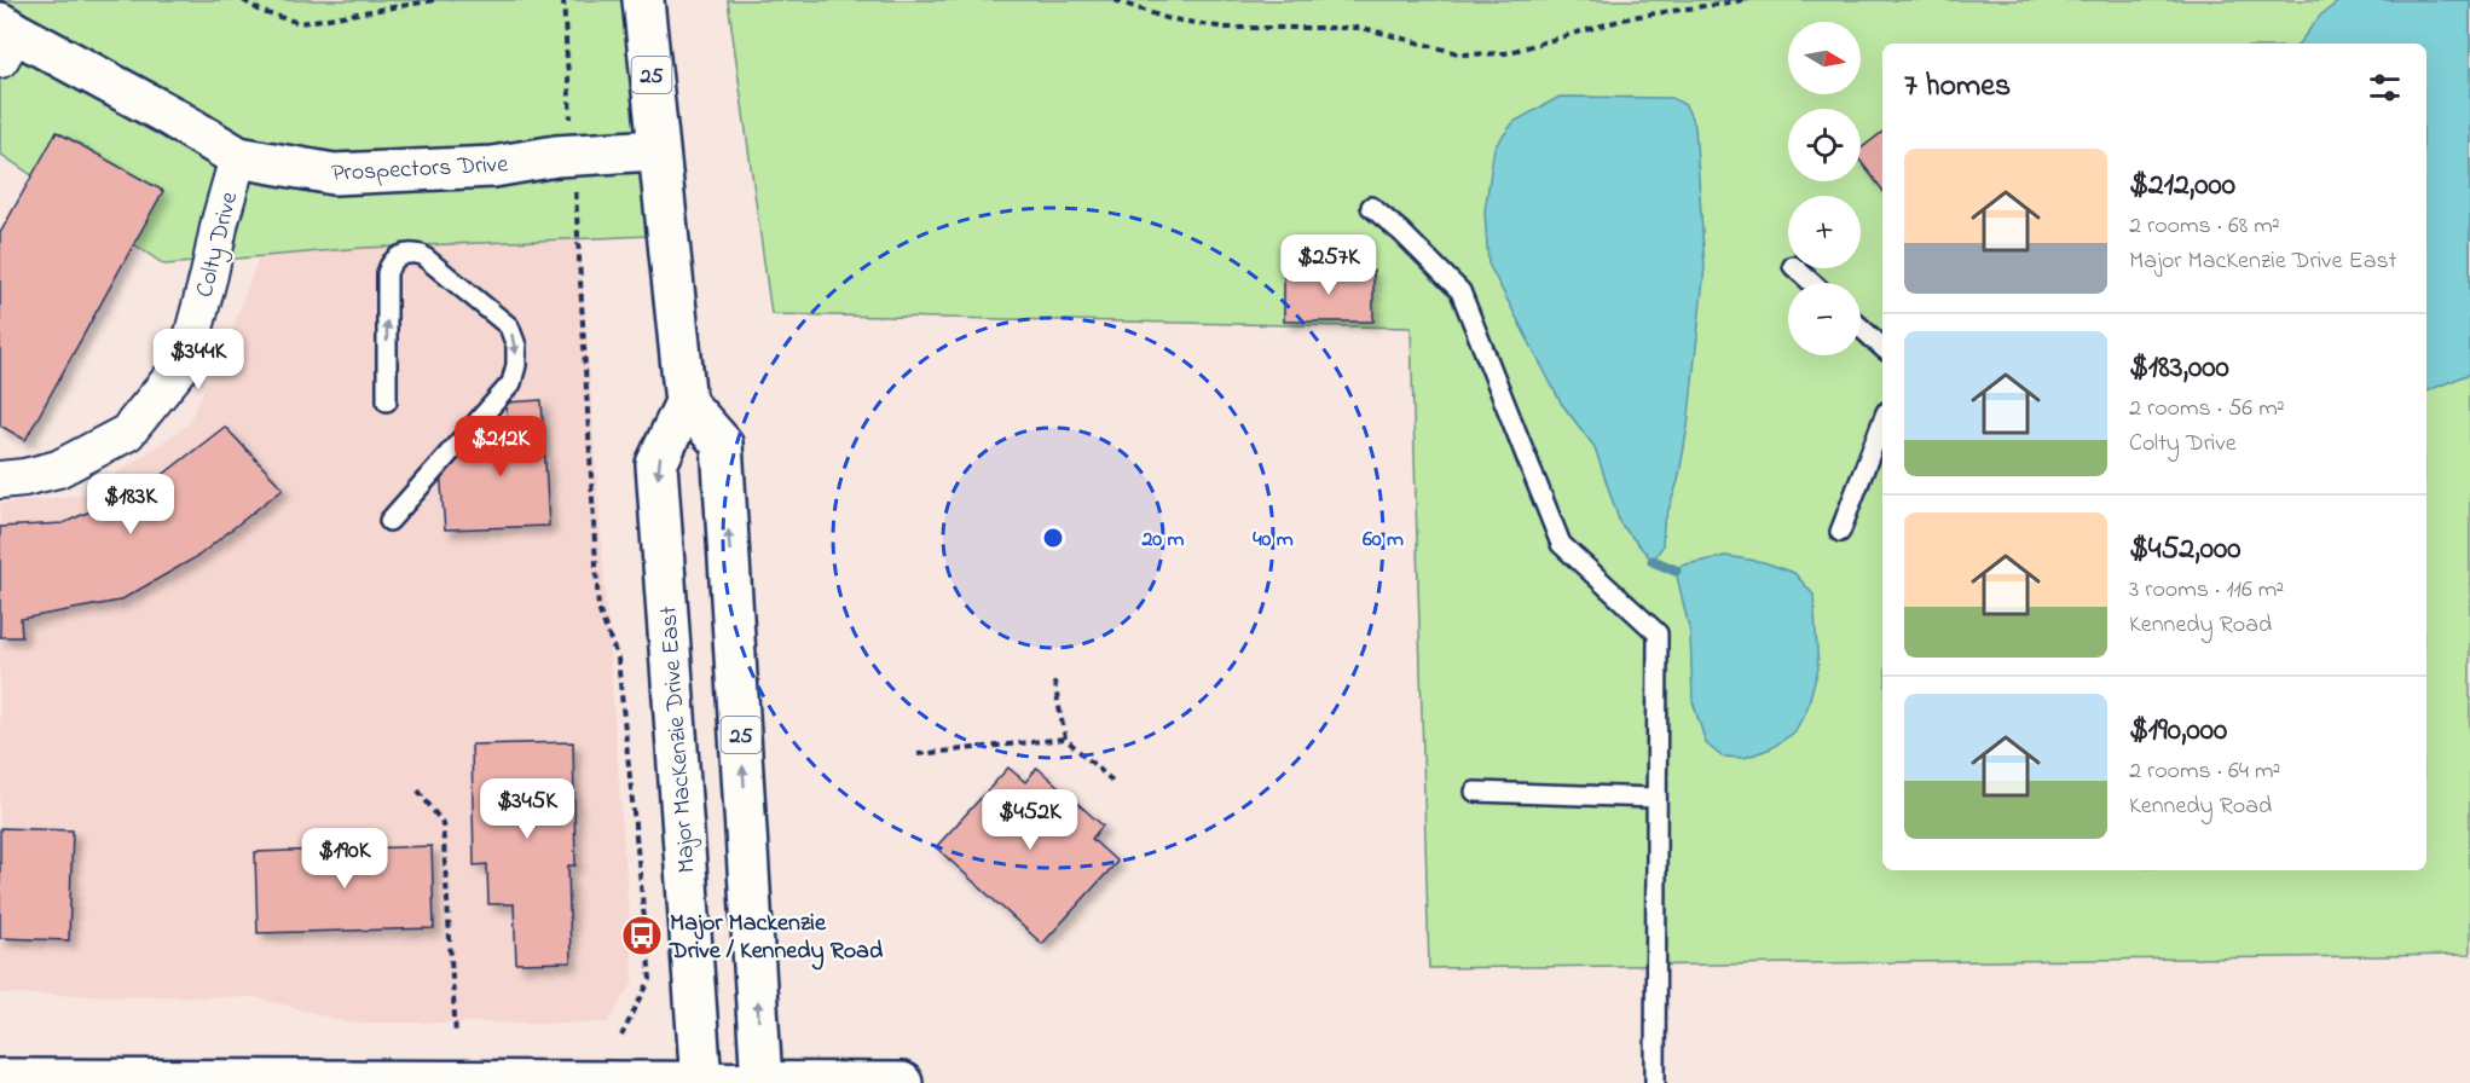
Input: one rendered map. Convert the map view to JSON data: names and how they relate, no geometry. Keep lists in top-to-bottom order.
{
  "streets": {
    "main road": ["25", "Prospectors Drive", "Major MacKenzie Drive East"],
    "street": ["Colty Drive"]
  },
  "crossings": [
    ["25", "Prospectors Drive"],
    ["25", "Major MacKenzie Drive East"],
    ["Prospectors Drive", "Colty Drive"]
  ],
  "places": {
    "bus stop": ["Major Mackenzie Drive / Kennedy Road"]
  },
  "north": "right",
  "page": {
    "map_buttons": ["+", "−"],
    "heading": "7 homes",
    "list": [
      {
        "name": "$212,000",
        "note": "2 rooms · 68 m² · Major MacKenzie Drive East"
      },
      {
        "name": "$183,000",
        "note": "2 rooms · 56 m² · Colty Drive"
      },
      {
        "name": "$452,000",
        "note": "3 rooms · 116 m² · Kennedy Road"
      },
      {
        "name": "$190,000",
        "note": "2 rooms · 64 m² · Kennedy Road"
      }
    ],
    "price": [
      "$257K",
      "$344K",
      "$212K",
      "$183K",
      "$345K",
      "$452K",
      "$190K"
    ]
  },
  "rings": ["20 m", "40 m", "60 m"]
}
